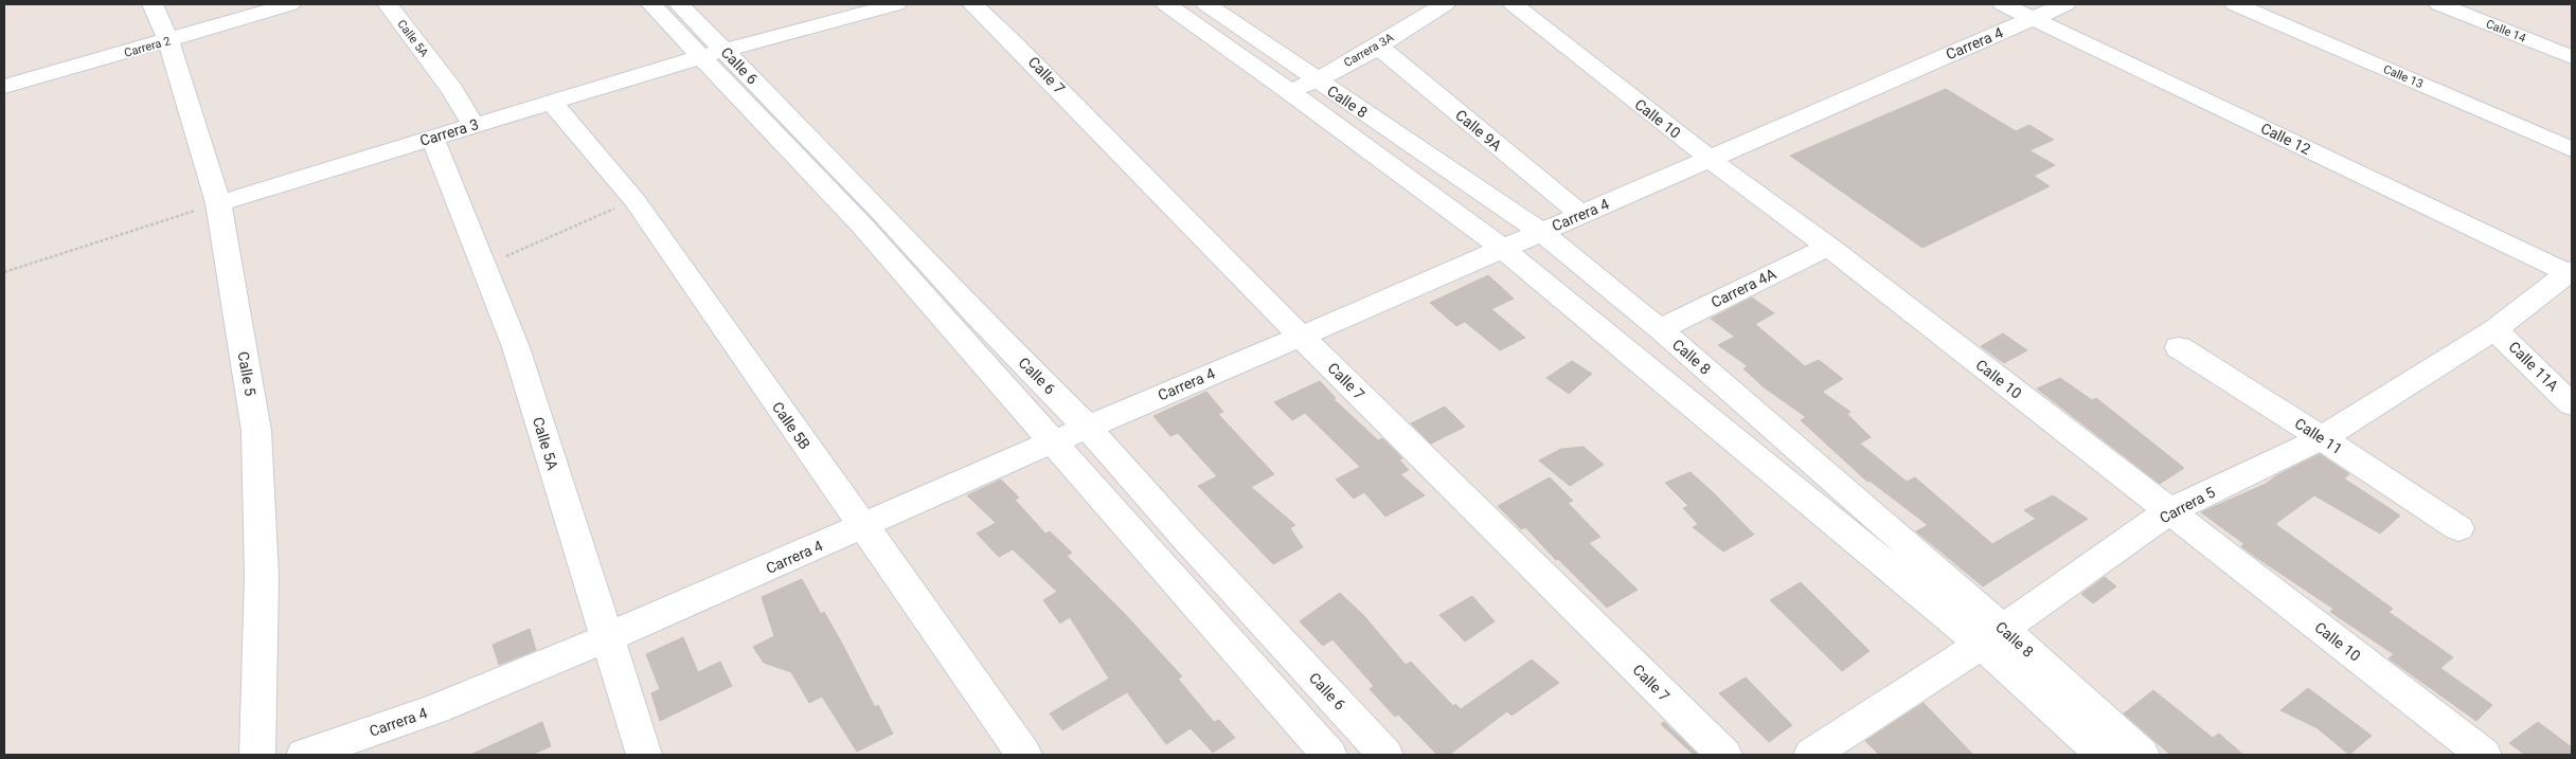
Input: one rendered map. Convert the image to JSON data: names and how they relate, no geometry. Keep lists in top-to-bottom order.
{
  "streets": {
    "street": [
      "Calle 14",
      "Calle 5A",
      "Carrera 4",
      "Carrera 2",
      "Carrera 3A",
      "Calle 6",
      "Calle 7",
      "Calle 13",
      "Calle 8",
      "Calle 10",
      "Calle 9A",
      "Carrera 3",
      "Calle 12",
      "Carrera 4A",
      "Calle 11A",
      "Calle 5",
      "Calle 5B",
      "Calle 11",
      "Carrera 5"
    ]
  },
  "crossings": [
    ["Calle 5A", "Carrera 4"],
    ["Calle 5A", "Carrera 3"],
    ["Carrera 4", "Calle 6"],
    ["Carrera 4", "Calle 7"],
    ["Carrera 4", "Calle 8"],
    ["Carrera 4", "Calle 10"],
    ["Carrera 4", "Calle 9A"],
    ["Carrera 4", "Calle 12"],
    ["Carrera 4", "Calle 5B"],
    ["Carrera 2", "Calle 5"],
    ["Carrera 3A", "Calle 8"],
    ["Carrera 3A", "Calle 9A"],
    ["Calle 6", "Carrera 3"],
    ["Calle 8", "Carrera 4A"],
    ["Calle 8", "Carrera 5"],
    ["Calle 10", "Carrera 4A"],
    ["Calle 10", "Carrera 5"],
    ["Carrera 3", "Calle 5"],
    ["Carrera 3", "Calle 5B"],
    ["Calle 12", "Carrera 5"],
    ["Calle 11A", "Carrera 5"],
    ["Calle 11", "Carrera 5"]
  ]
}
